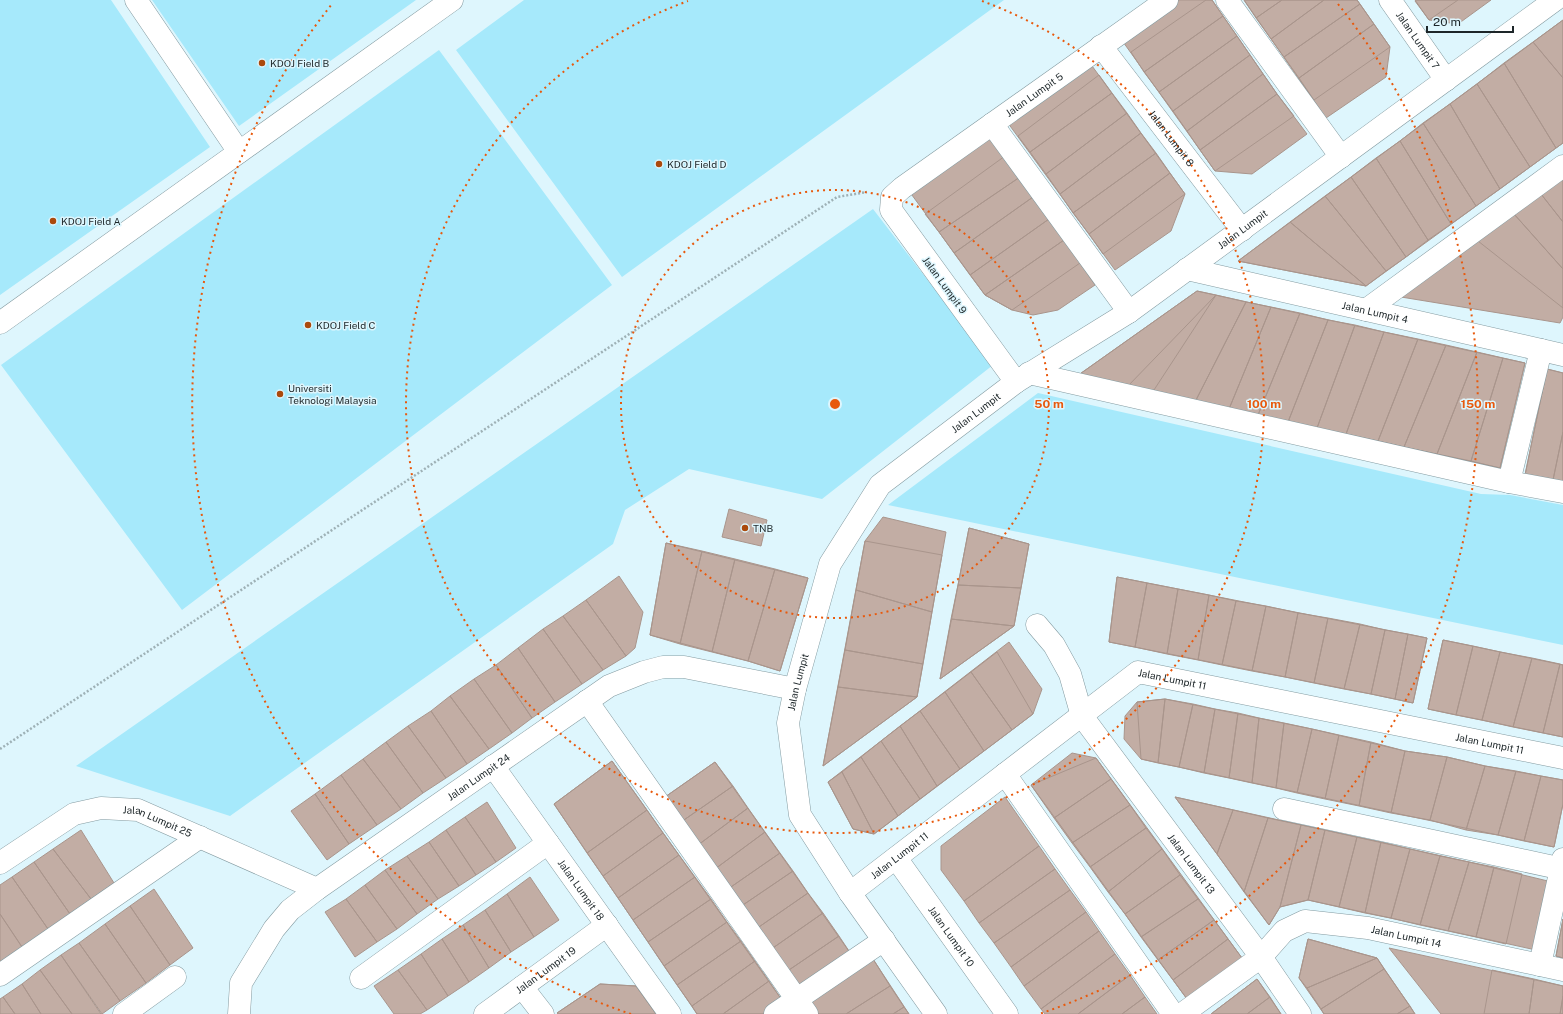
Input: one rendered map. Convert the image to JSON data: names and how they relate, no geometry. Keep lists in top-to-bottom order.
{
  "streets": {
    "street": [
      "Jalan Lumpit 7",
      "Jalan Lumpit 5",
      "Jalan Lumpit 8",
      "Jalan Lumpit",
      "Jalan Lumpit 9",
      "Jalan Lumpit 4",
      "Jalan Lumpit 11",
      "Jalan Lumpit 24",
      "Jalan Lumpit 25",
      "Jalan Lumpit 13",
      "Jalan Lumpit 18",
      "Jalan Lumpit 10",
      "Jalan Lumpit 14",
      "Jalan Lumpit 19"
    ]
  },
  "crossings": [
    ["Jalan Lumpit 7", "Jalan Lumpit"],
    ["Jalan Lumpit 5", "Jalan Lumpit 8"],
    ["Jalan Lumpit 5", "Jalan Lumpit 9"],
    ["Jalan Lumpit 8", "Jalan Lumpit"],
    ["Jalan Lumpit", "Jalan Lumpit 9"],
    ["Jalan Lumpit", "Jalan Lumpit 4"],
    ["Jalan Lumpit", "Jalan Lumpit 11"],
    ["Jalan Lumpit", "Jalan Lumpit 24"],
    ["Jalan Lumpit 11", "Jalan Lumpit 13"],
    ["Jalan Lumpit 11", "Jalan Lumpit 10"],
    ["Jalan Lumpit 24", "Jalan Lumpit 25"],
    ["Jalan Lumpit 24", "Jalan Lumpit 18"],
    ["Jalan Lumpit 13", "Jalan Lumpit 14"],
    ["Jalan Lumpit 18", "Jalan Lumpit 19"]
  ],
  "places": [
    "KDOJ Field B",
    "KDOJ Field D",
    "KDOJ Field A",
    "KDOJ Field C",
    "Universiti Teknologi Malaysia",
    "TNB"
  ],
  "scale_bar": "20 m",
  "rings": ["50 m", "100 m", "150 m"]
}
